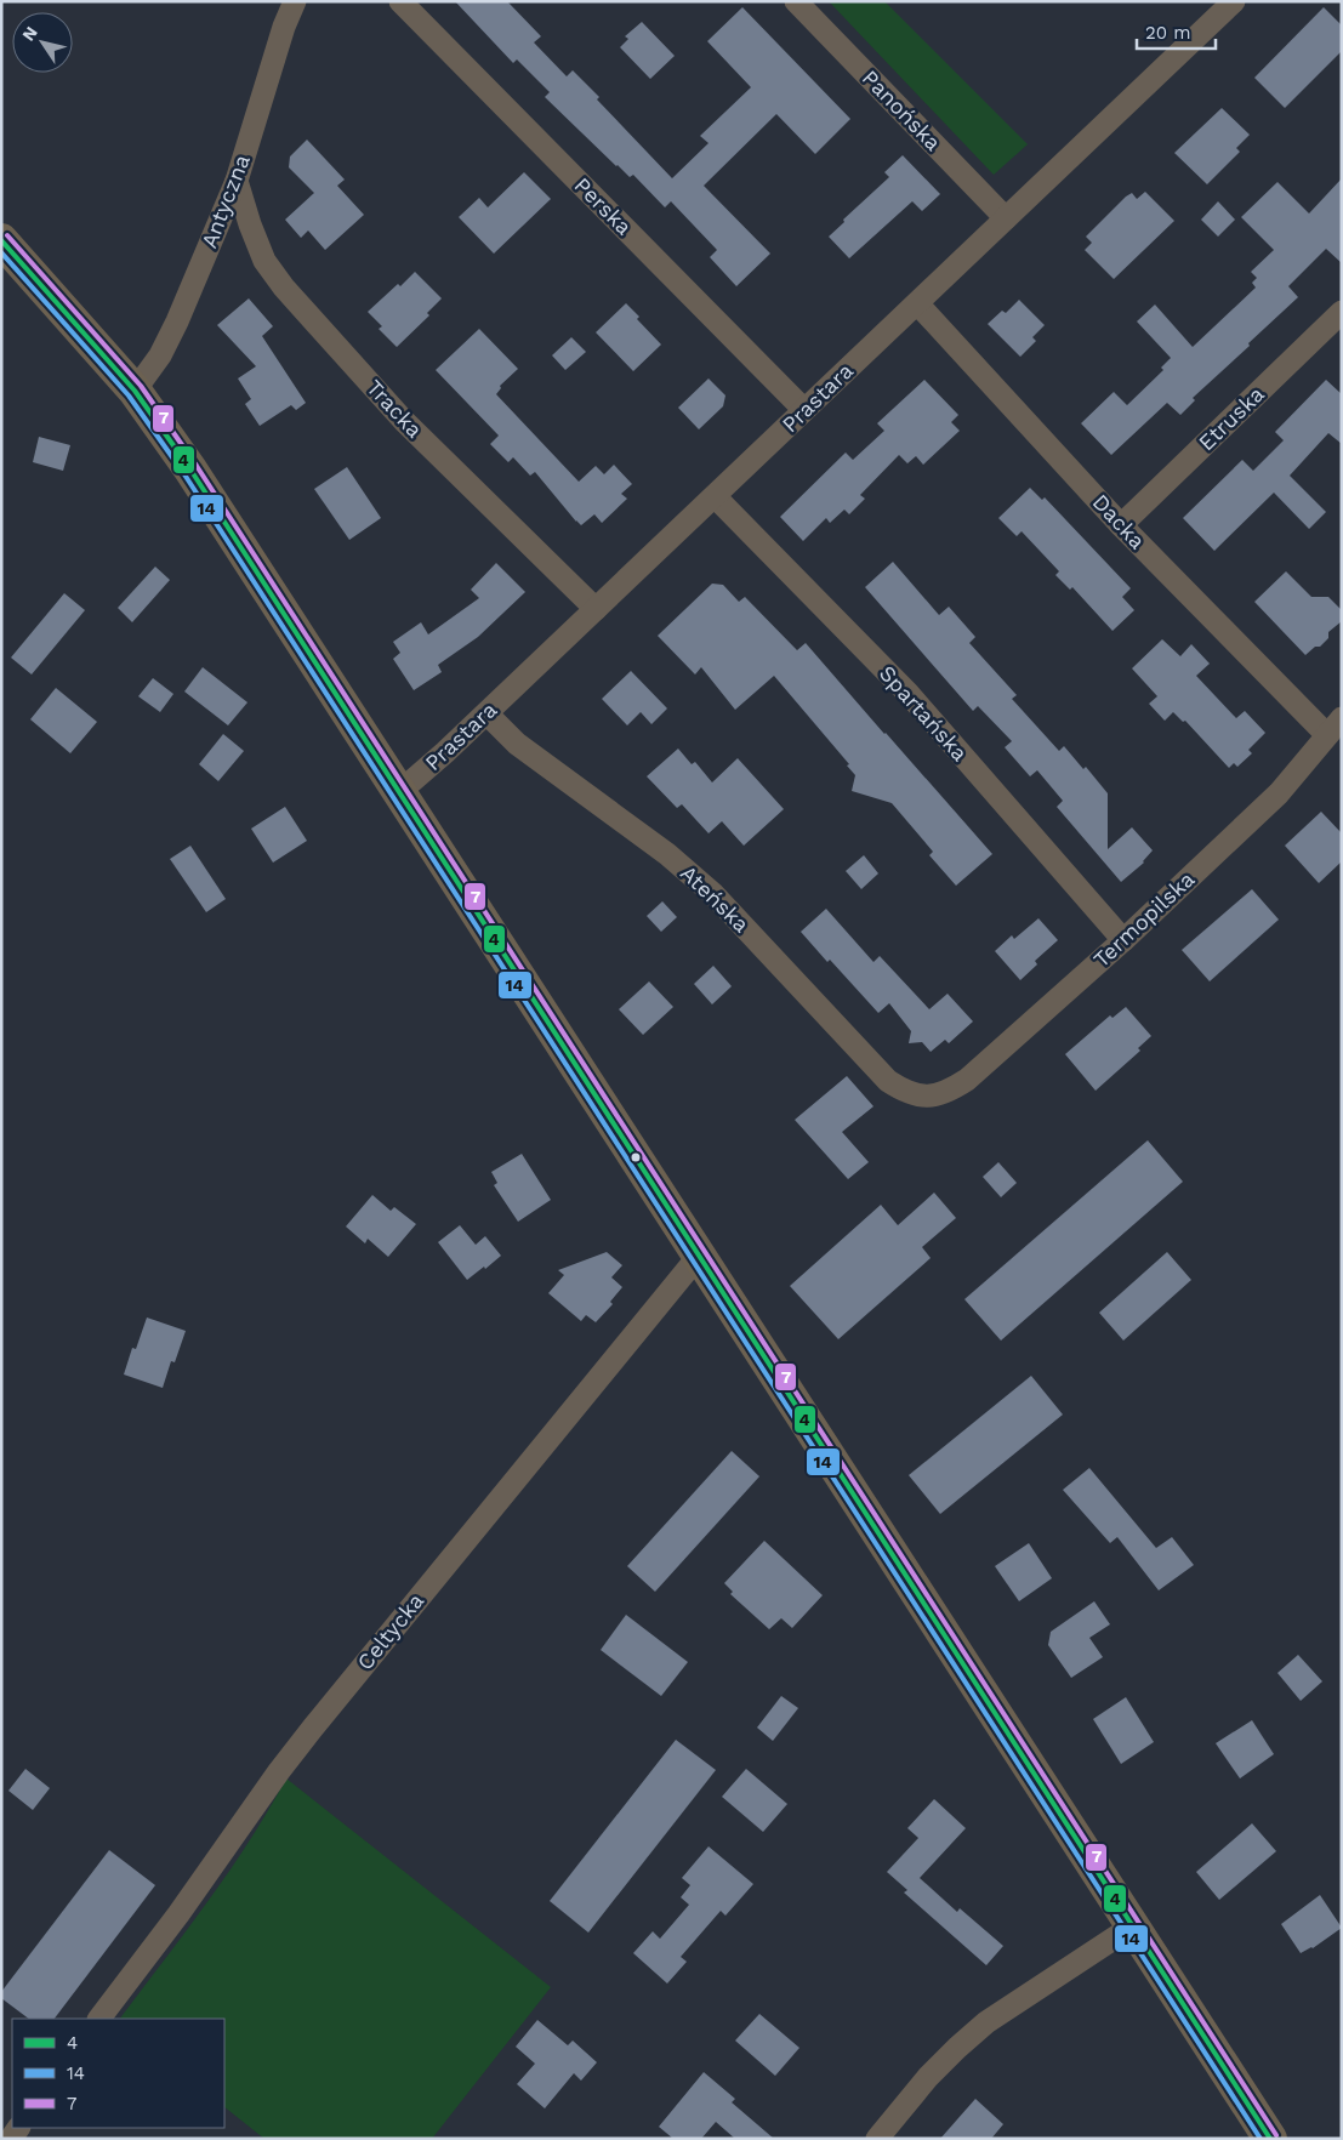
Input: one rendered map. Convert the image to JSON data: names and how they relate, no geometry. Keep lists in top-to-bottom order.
{
  "streets": {
    "street": [
      "Panońska",
      "Antyczna",
      "Perska",
      "Prastara",
      "Tracka",
      "Etruska",
      "Dacka",
      "Spartańska",
      "Ateńska",
      "Termopilska",
      "Celtycka"
    ]
  },
  "crossings": [
    ["Panońska", "Prastara"],
    ["Antyczna", "Tracka"],
    ["Perska", "Prastara"],
    ["Prastara", "Tracka"],
    ["Prastara", "Dacka"],
    ["Prastara", "Spartańska"],
    ["Prastara", "Ateńska"],
    ["Etruska", "Dacka"],
    ["Dacka", "Termopilska"],
    ["Spartańska", "Termopilska"],
    ["Ateńska", "Termopilska"]
  ],
  "lines": ["transit line 7", "transit line 4", "transit line 14"],
  "legend": ["4", "14", "7"],
  "scale_bar": "20 m",
  "north": "top left"
}
